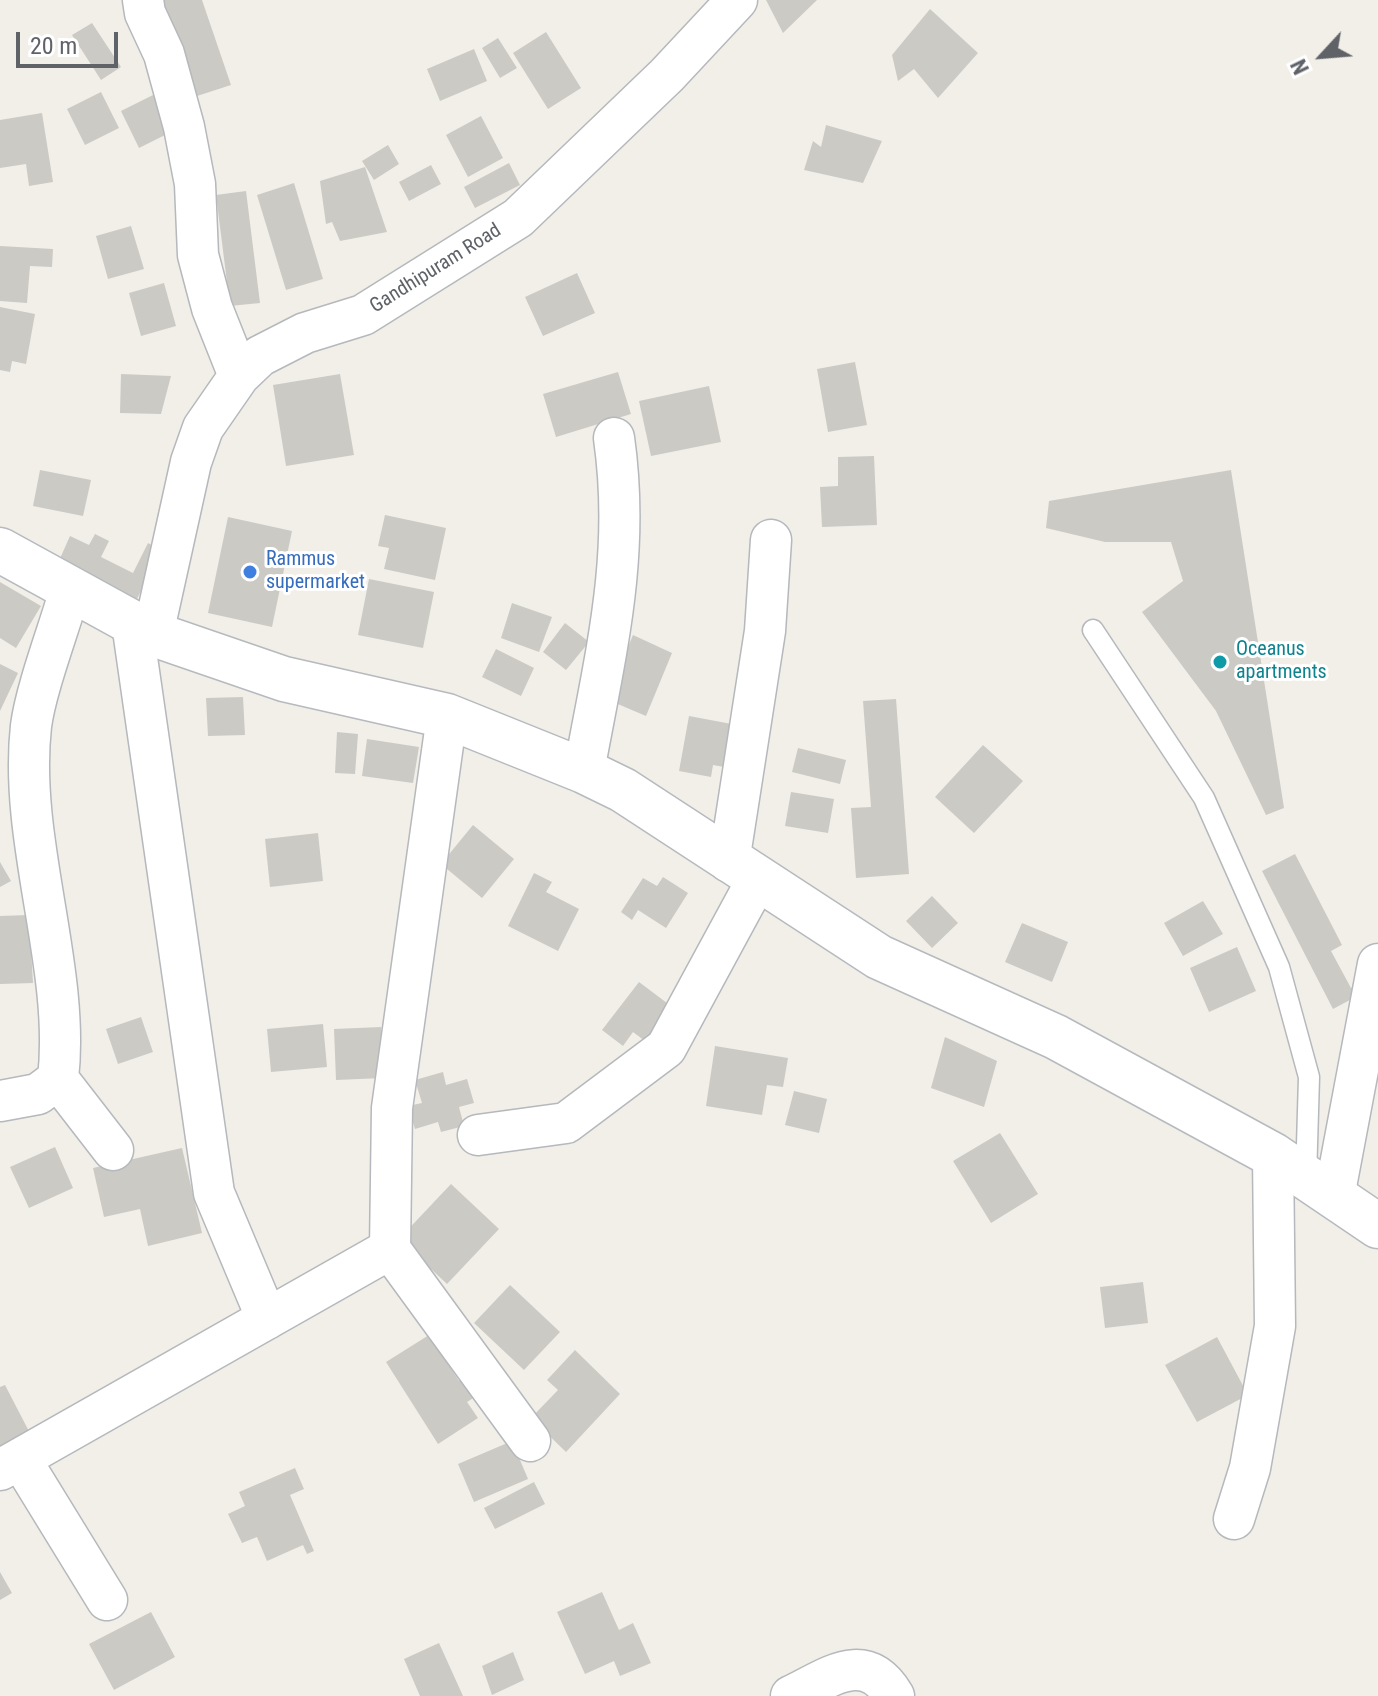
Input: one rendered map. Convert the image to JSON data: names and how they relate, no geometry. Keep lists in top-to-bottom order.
{
  "streets": {
    "street": ["Gandhipuram Road"]
  },
  "places": ["Rammus supermarket", "Oceanus apartments"],
  "scale_bar": "20 m",
  "north": "bottom left"
}
